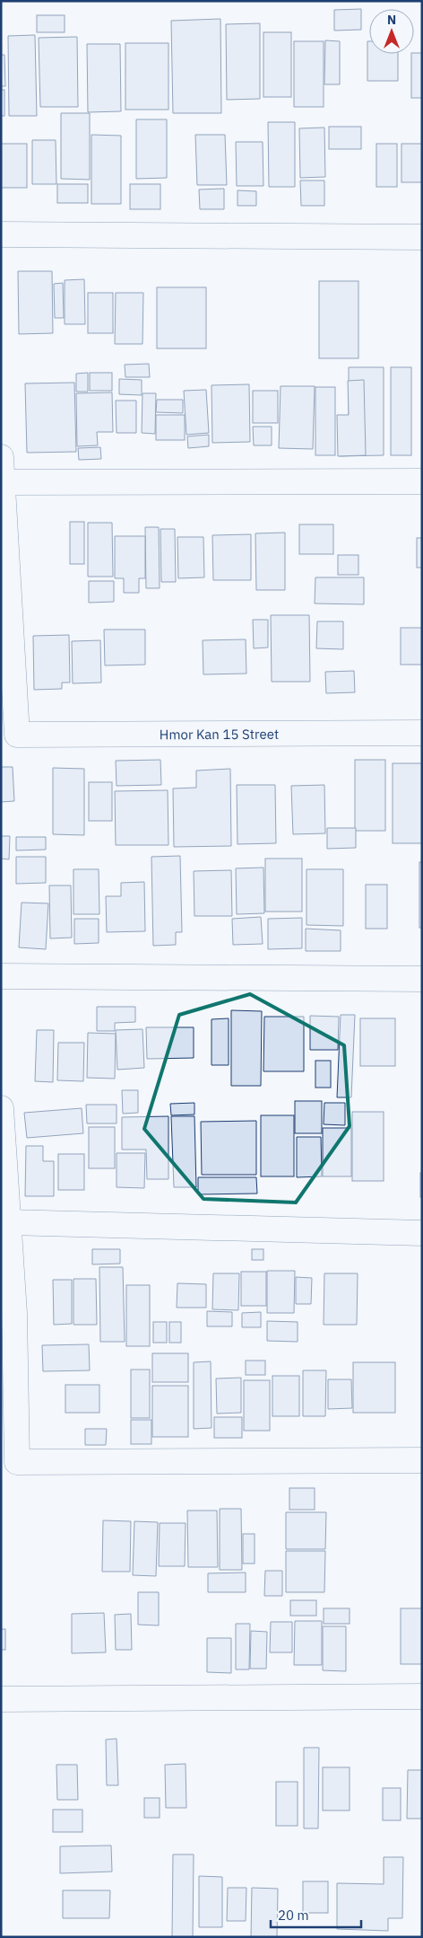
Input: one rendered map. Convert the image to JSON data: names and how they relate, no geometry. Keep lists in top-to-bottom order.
{
  "streets": {
    "street": ["Hmor Kan 15 Street"]
  },
  "scale_bar": "20 m",
  "north": "top"
}
